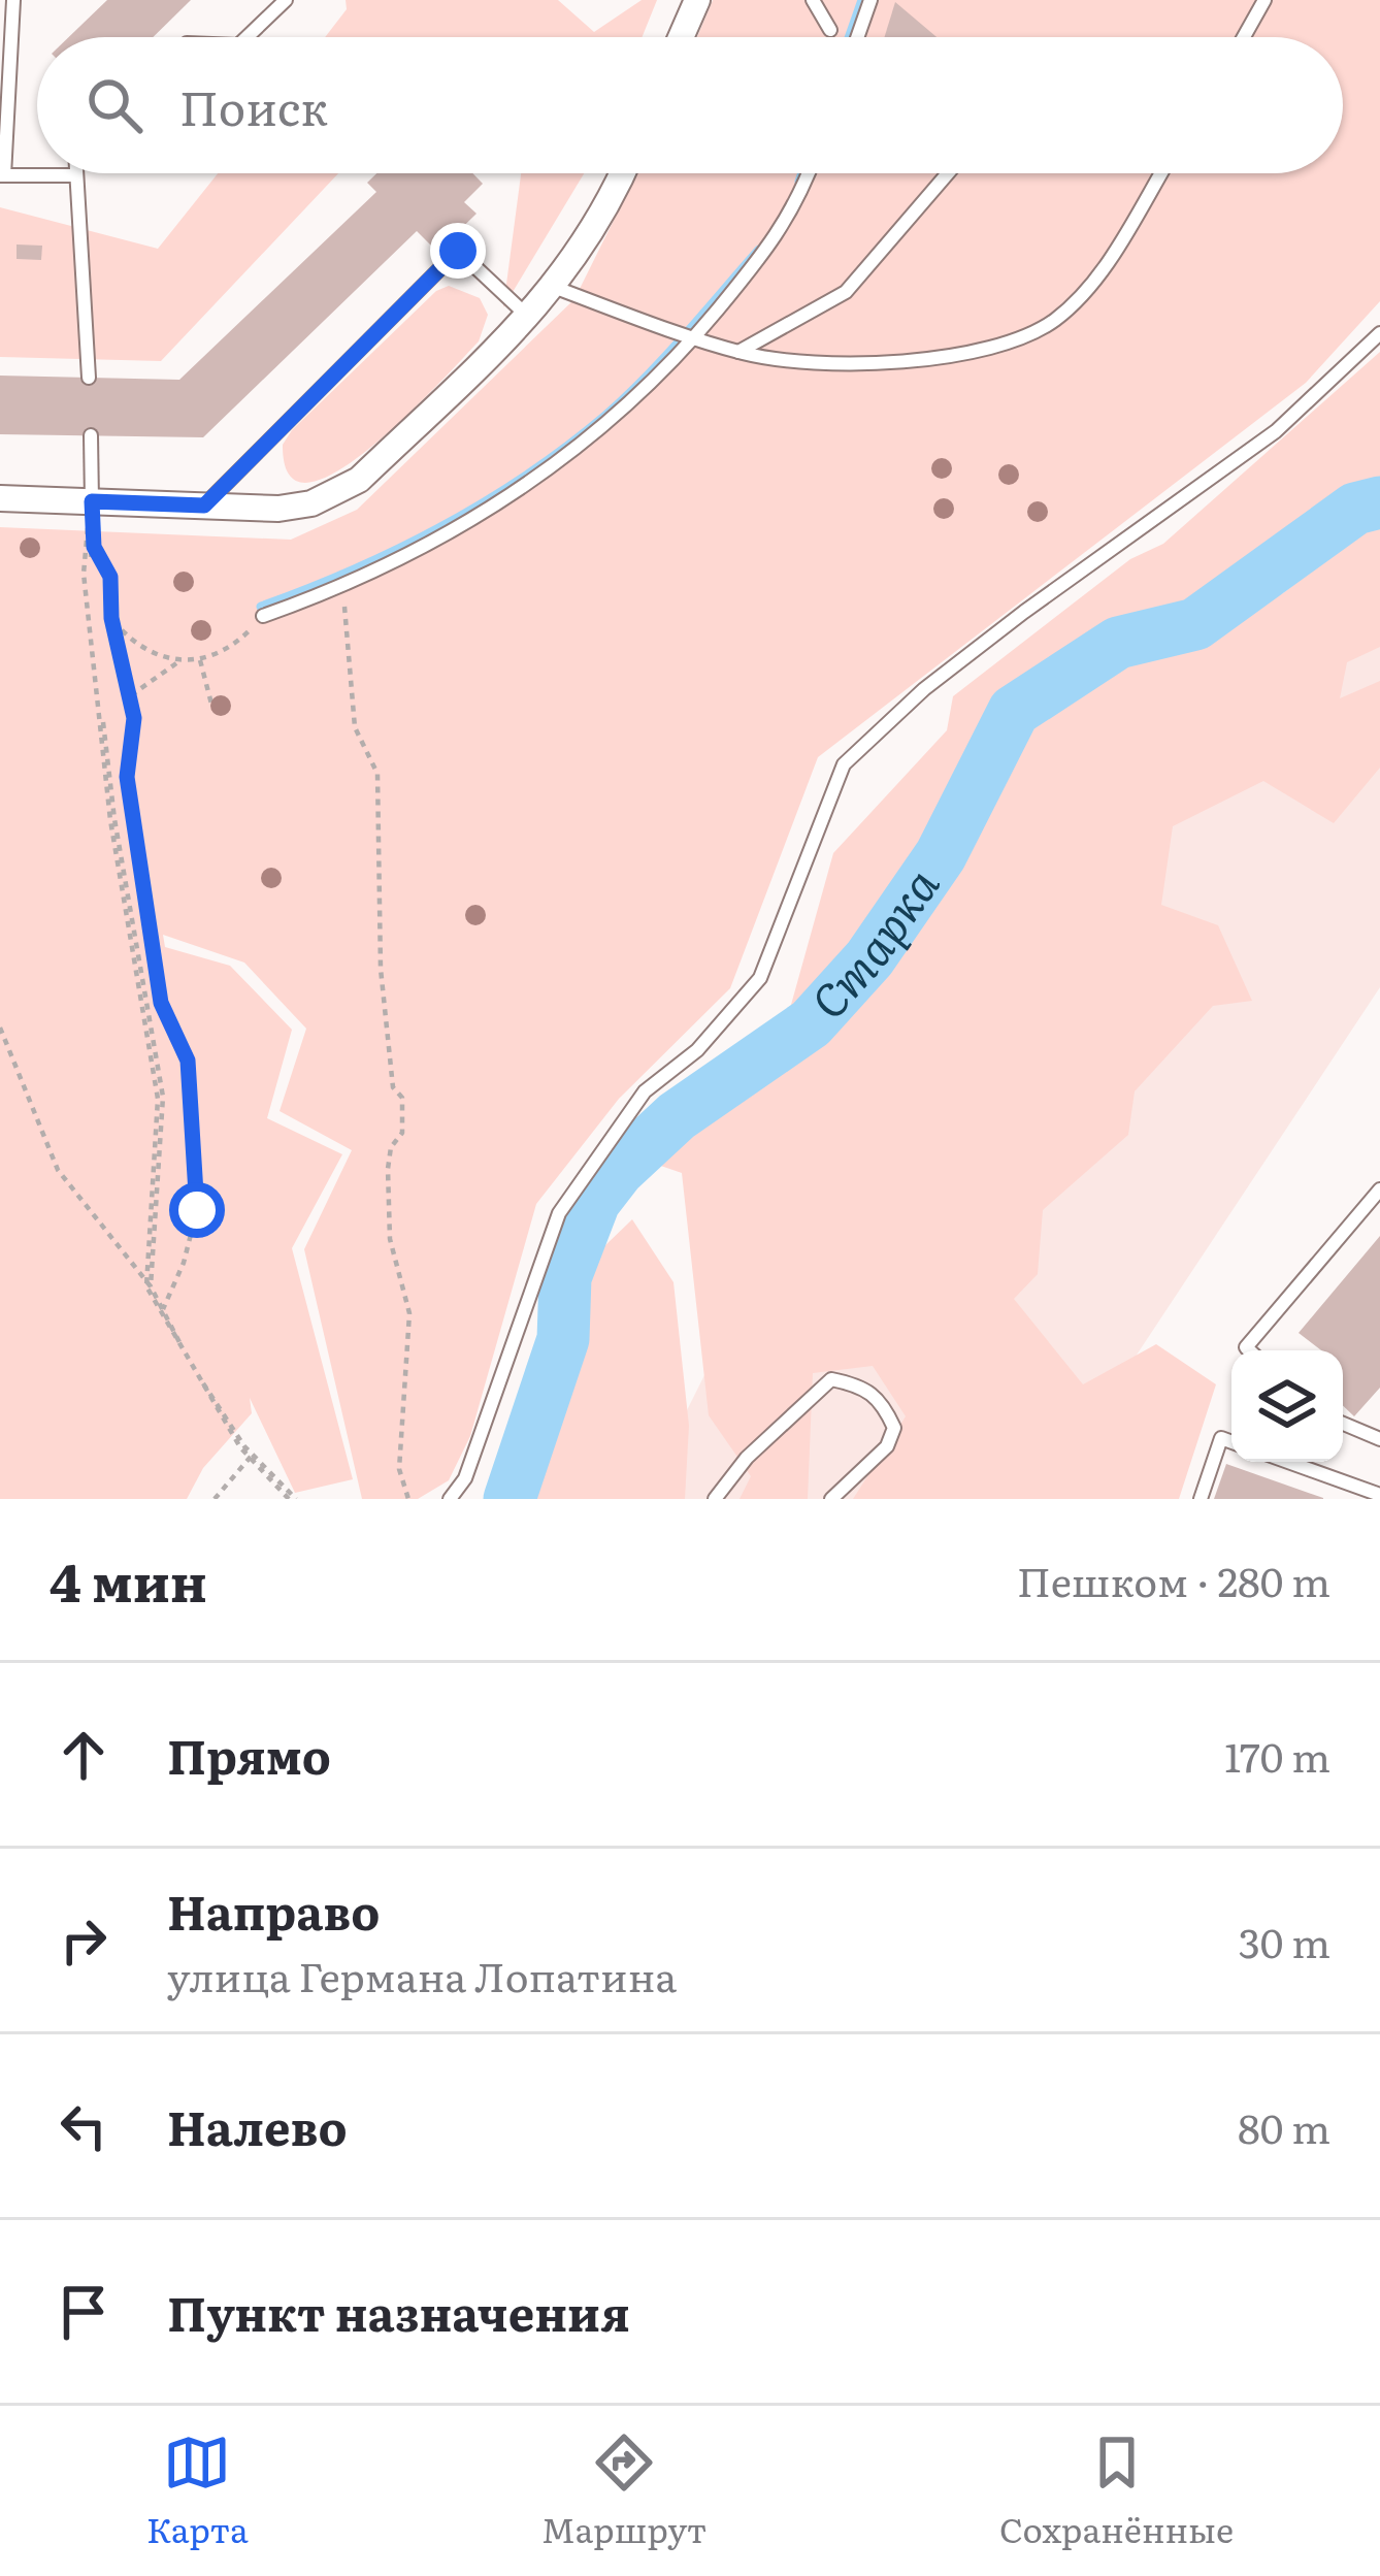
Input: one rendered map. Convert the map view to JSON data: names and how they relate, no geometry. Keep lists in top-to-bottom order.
{
  "water": ["Старка"],
  "page": {
    "search": "Поиск",
    "heading": ["4 мин", "Пешком · 280 m"],
    "list": [
      ["Прямо", "170 m"],
      ["Направо", "улица Германа Лопатина", "30 m"],
      ["Налево", "80 m"],
      "Пункт назначения"
    ],
    "nav": ["Карта", "Маршрут", "Сохранённые"]
  }
}
